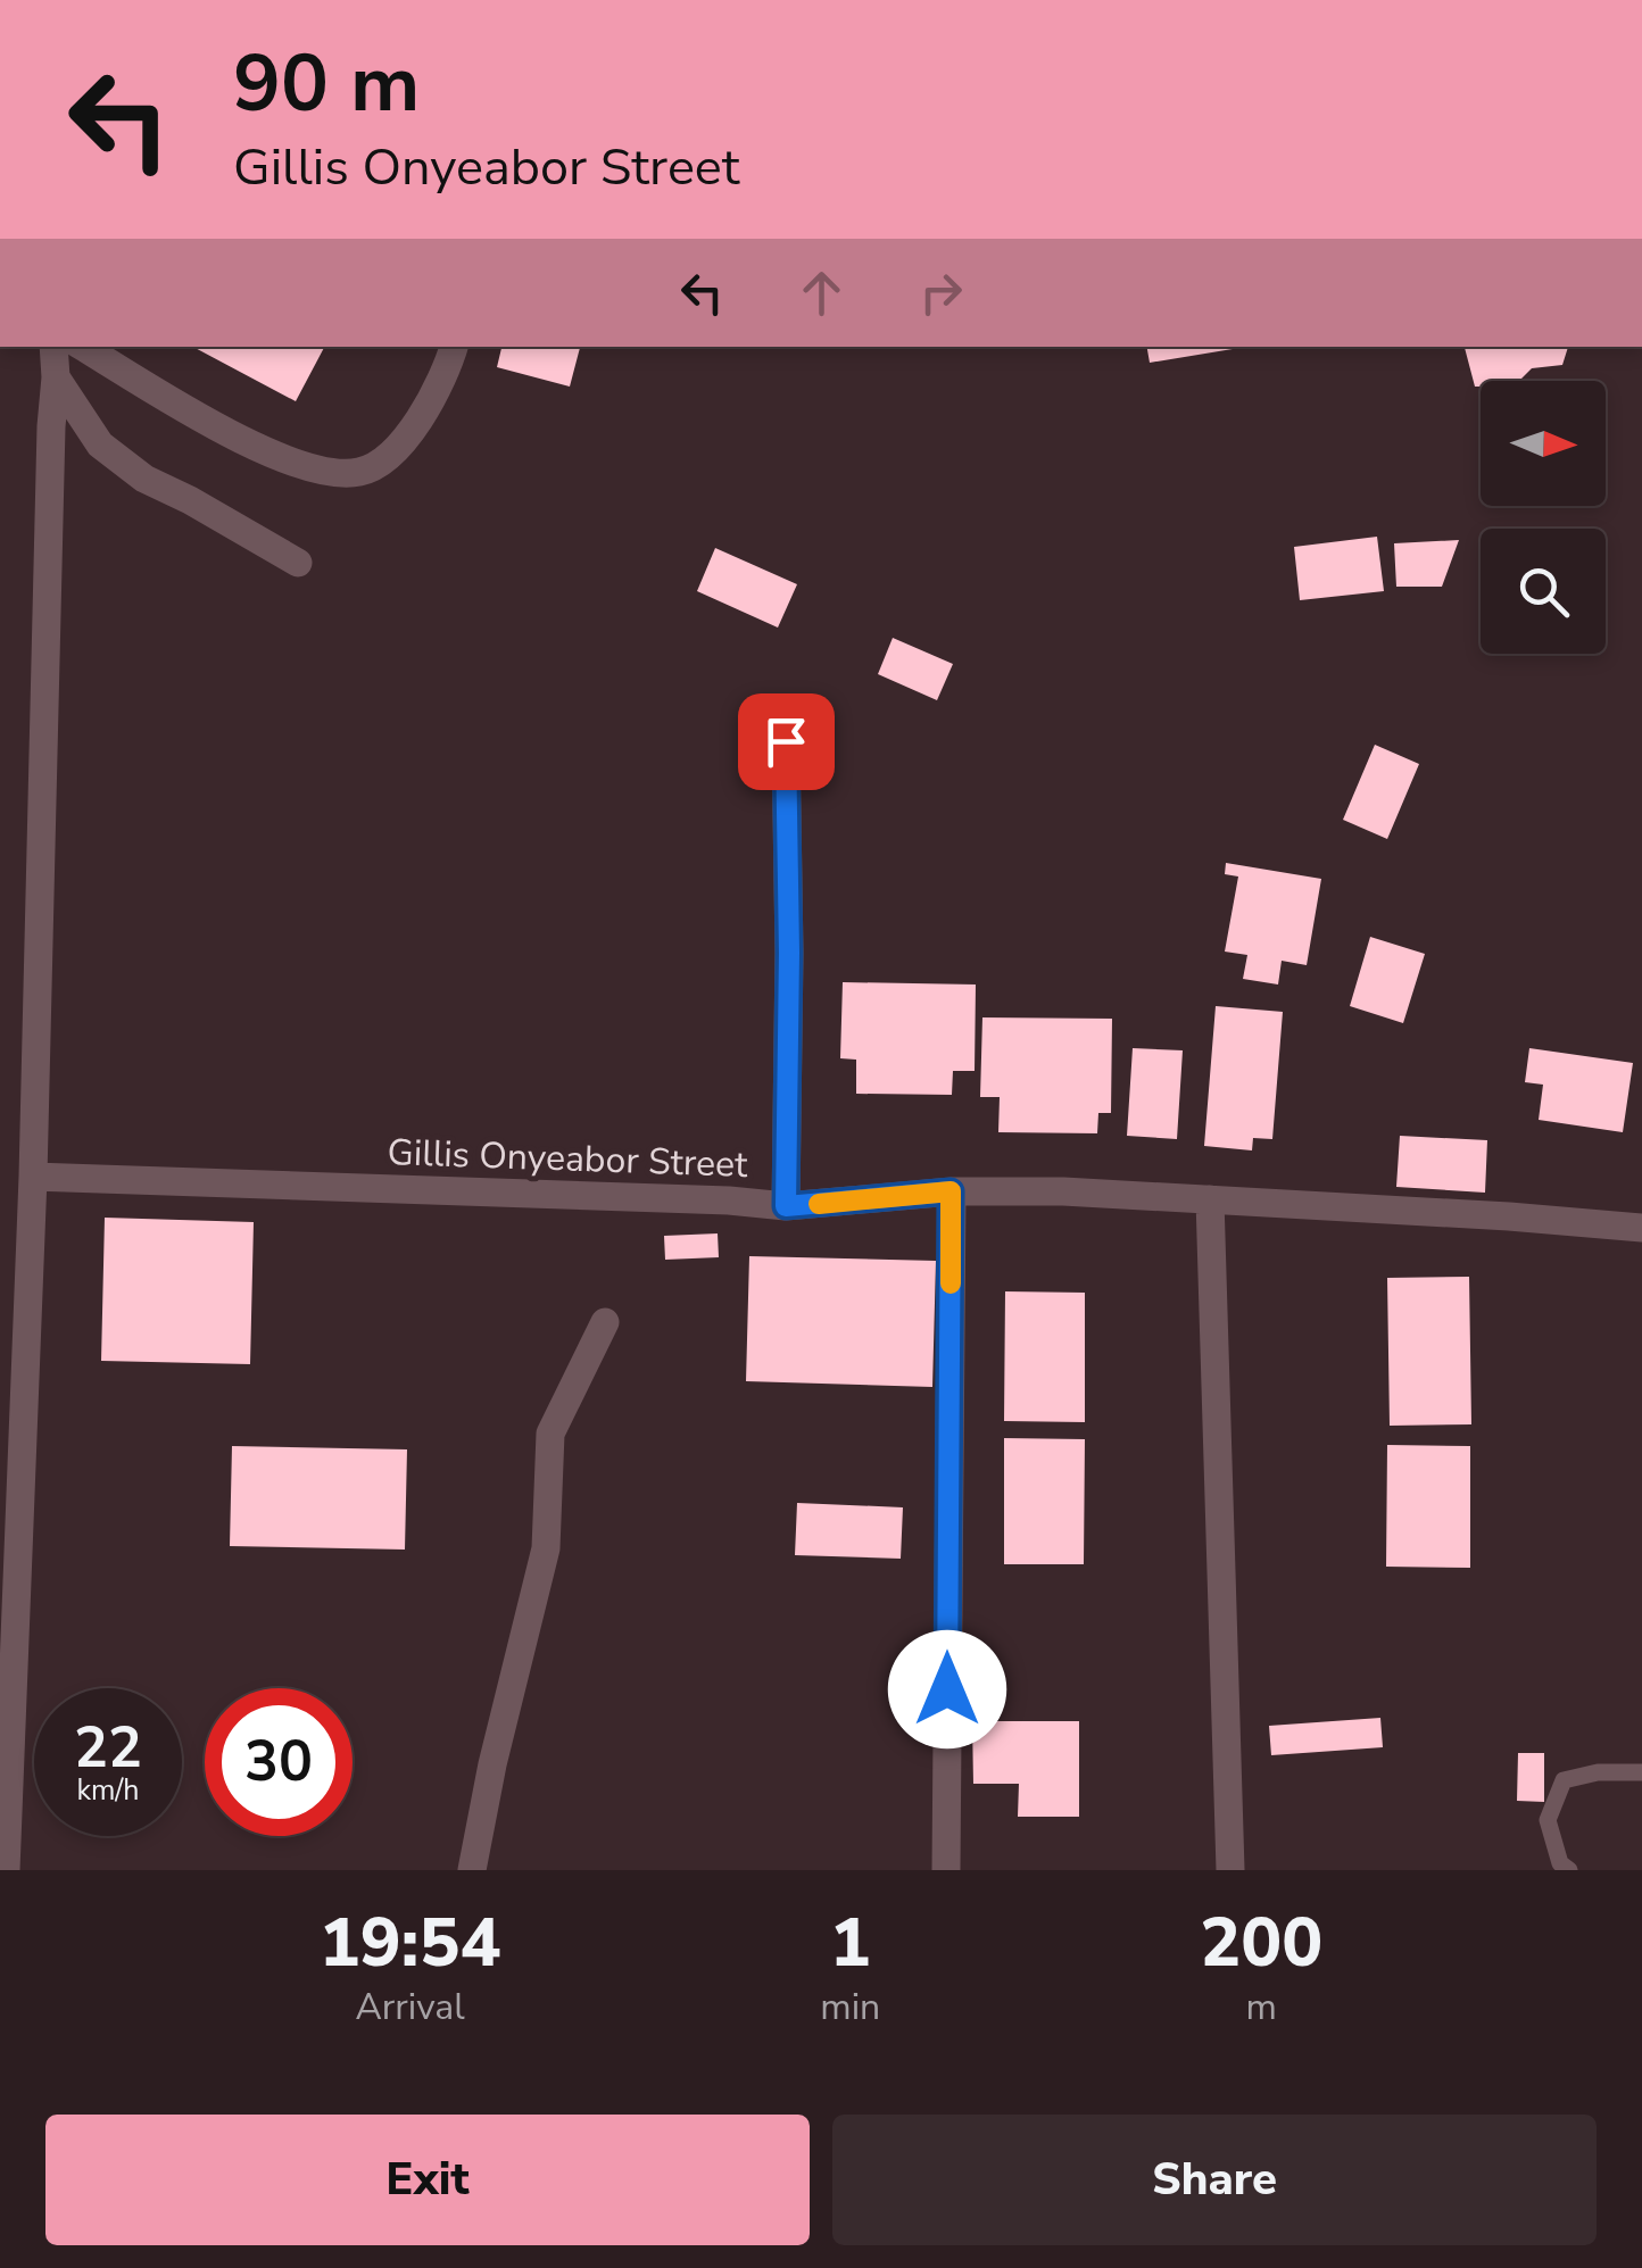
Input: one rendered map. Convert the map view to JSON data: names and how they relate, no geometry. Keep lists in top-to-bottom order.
{
  "streets": {
    "street": ["Gillis Onyeabor Street"]
  },
  "north": "right",
  "page": {
    "turn": ["90 m", "Gillis Onyeabor Street"],
    "speed": "22 km/h",
    "limit": "30",
    "eta": [
      "19:54",
      "Arrival",
      "1",
      "min",
      "200",
      "m"
    ],
    "buttons": ["Exit", "Share"]
  }
}
